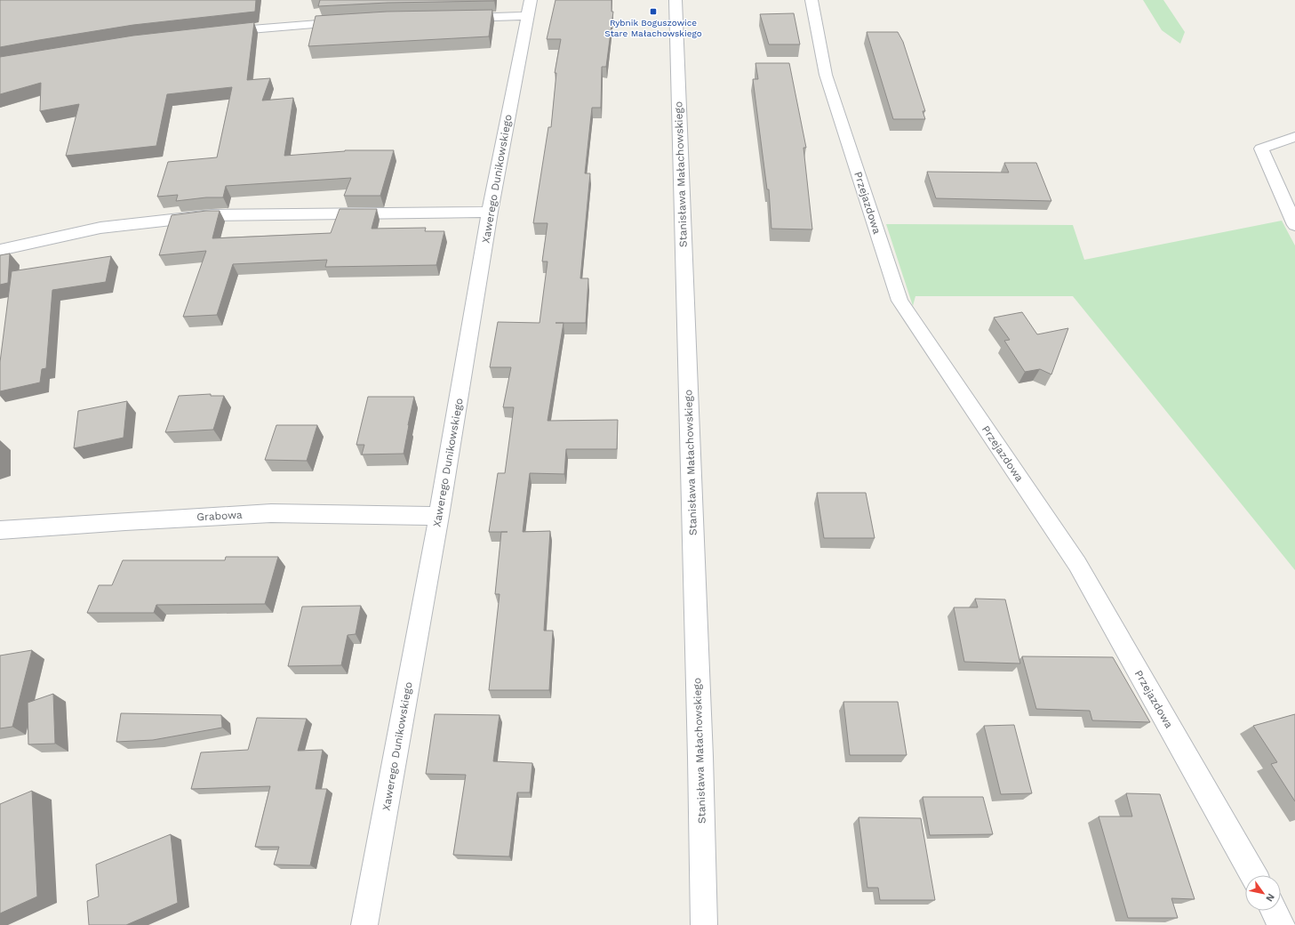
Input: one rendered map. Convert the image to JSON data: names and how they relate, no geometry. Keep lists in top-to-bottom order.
{
  "streets": {
    "street": [
      "Stanisława Małachowskiego",
      "Xawerego Dunikowskiego",
      "Przejazdowa",
      "Grabowa"
    ]
  },
  "crossings": [
    ["Xawerego Dunikowskiego", "Grabowa"]
  ],
  "places": {
    "transit": ["Rybnik Boguszowice Stare Małachowskiego"]
  },
  "north": "bottom right"
}
